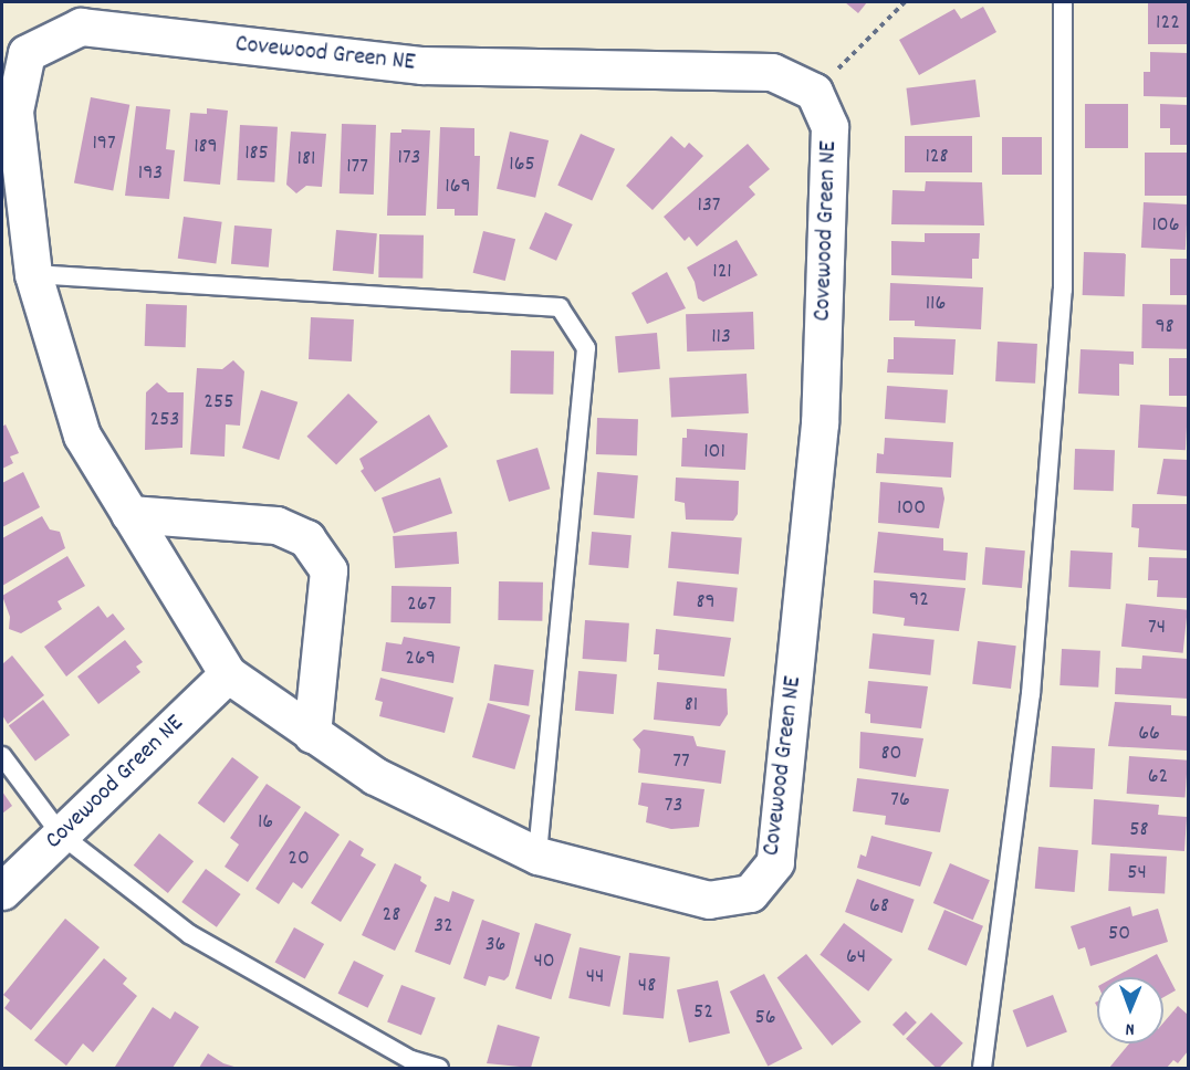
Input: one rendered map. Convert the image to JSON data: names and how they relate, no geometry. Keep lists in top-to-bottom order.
{
  "streets": {
    "street": ["Covewood Green NE"]
  },
  "house_numbers": [
    "122",
    "197",
    "189",
    "185",
    "128",
    "173",
    "181",
    "165",
    "177",
    "193",
    "169",
    "137",
    "106",
    "121",
    "116",
    "98",
    "113",
    "255",
    "253",
    "101",
    "100",
    "92",
    "89",
    "267",
    "74",
    "269",
    "81",
    "66",
    "80",
    "77",
    "62",
    "76",
    "73",
    "16",
    "58",
    "20",
    "54",
    "68",
    "28",
    "32",
    "50",
    "36",
    "64",
    "40",
    "44",
    "48",
    "52",
    "56"
  ],
  "north": "bottom"
}
